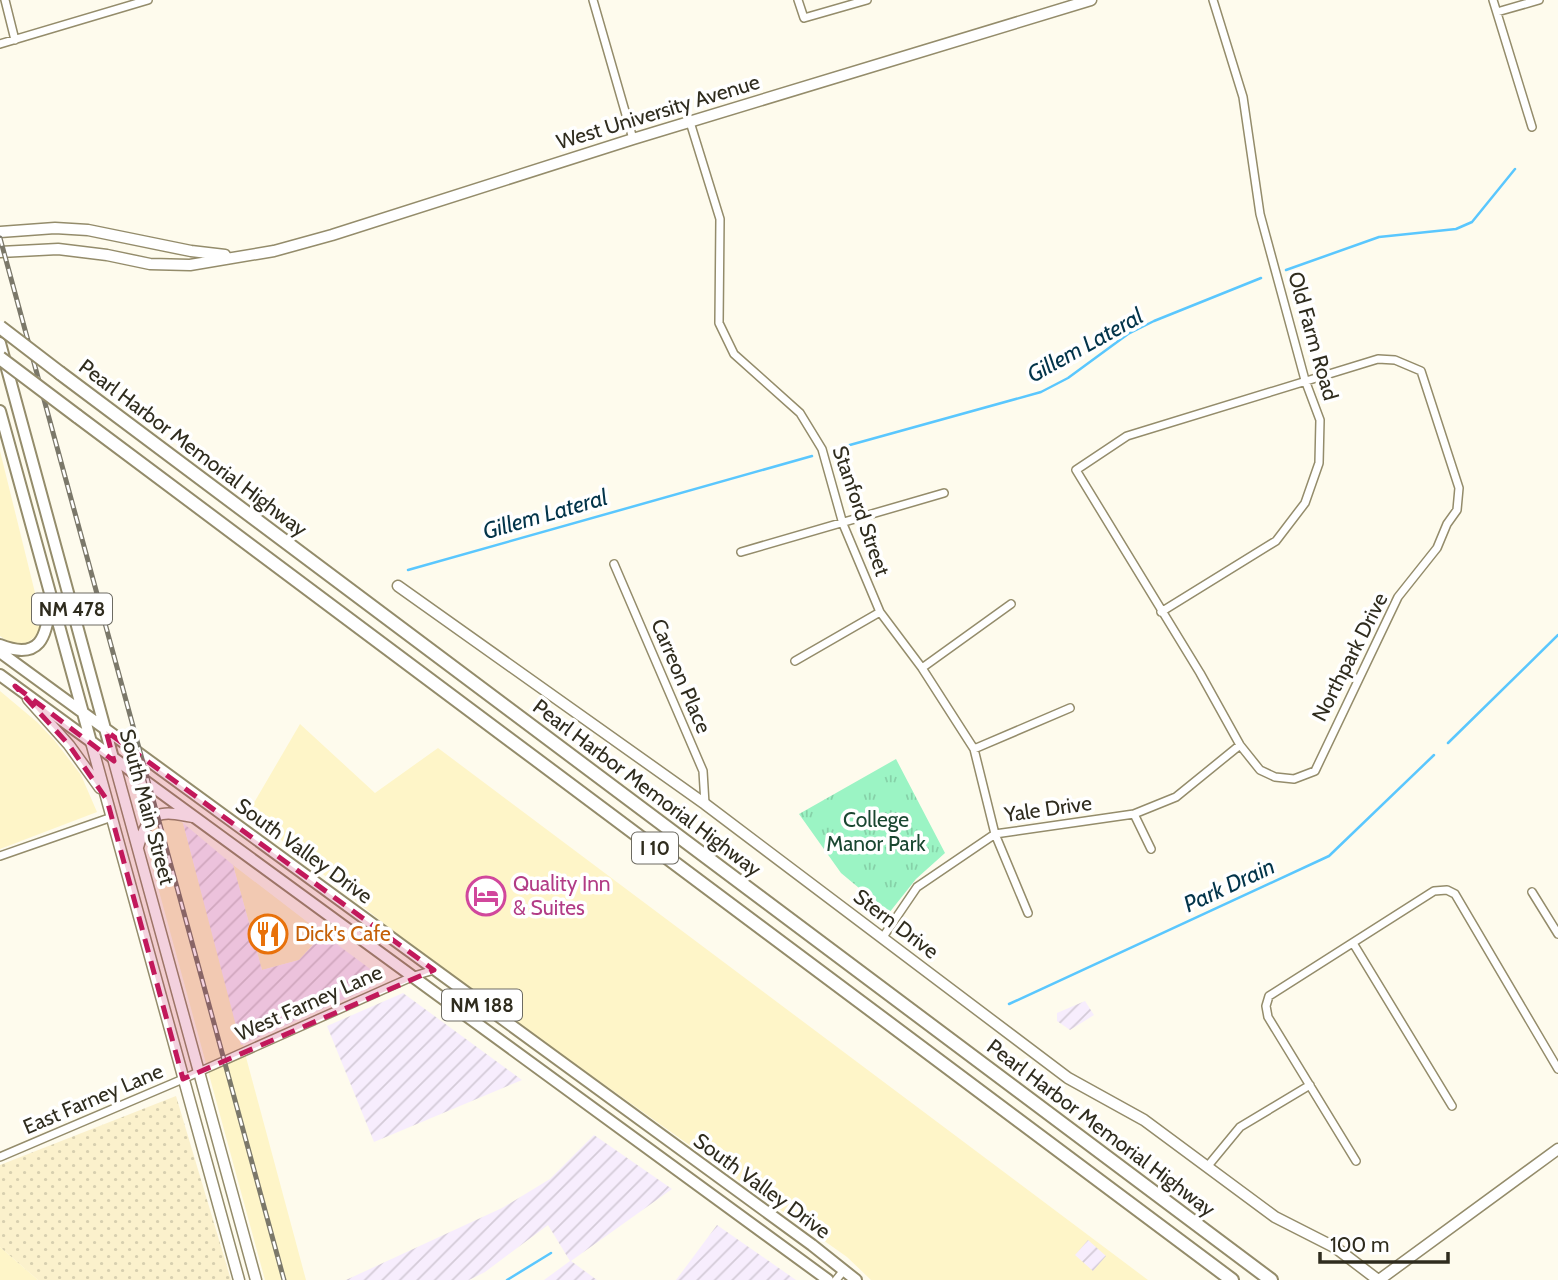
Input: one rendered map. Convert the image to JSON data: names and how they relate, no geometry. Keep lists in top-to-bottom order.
{
  "streets": {
    "highway": ["Pearl Harbor Memorial Highway", "I 10"],
    "main road": [
      "NM 478",
      "South Main Street",
      "South Valley Drive",
      "NM 188"
    ],
    "street": [
      "West University Avenue",
      "Old Farm Road",
      "Stanford Street",
      "Northpark Drive",
      "Carreon Place",
      "Yale Drive",
      "Stern Drive",
      "West Farney Lane",
      "East Farney Lane"
    ]
  },
  "crossings": [
    ["West University Avenue", "Stanford Street"],
    ["Old Farm Road", "Northpark Drive"],
    ["Stanford Street", "Yale Drive"],
    ["Northpark Drive", "Yale Drive"],
    ["Carreon Place", "Stern Drive"],
    ["South Main Street", "South Valley Drive"],
    ["South Main Street", "West Farney Lane"],
    ["South Main Street", "East Farney Lane"],
    ["Yale Drive", "Stern Drive"],
    ["South Valley Drive", "West Farney Lane"],
    ["West Farney Lane", "East Farney Lane"]
  ],
  "water": ["Gillem Lateral", "Park Drain"],
  "parks": ["College Manor Park"],
  "places": {
    "hotel": ["Quality Inn & Suites"],
    "restaurant": ["Dick's Cafe"]
  },
  "scale_bar": "100 m"
}
